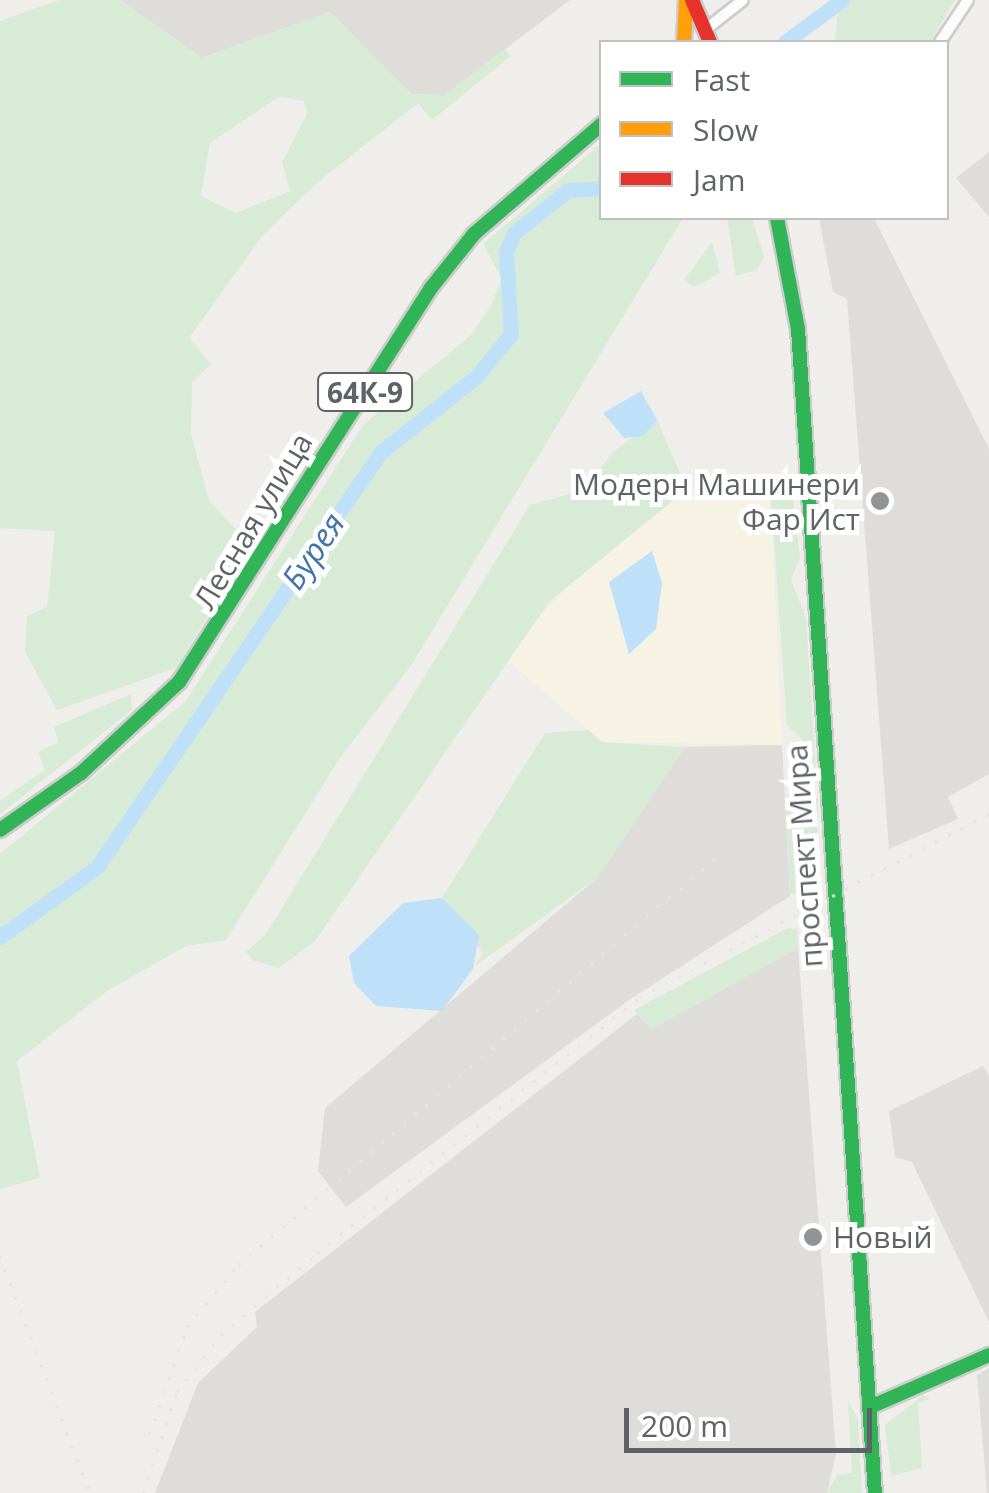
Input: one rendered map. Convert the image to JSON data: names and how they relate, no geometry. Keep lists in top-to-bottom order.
{
  "streets": {
    "main road": ["64К-9", "Лесная улица", "проспект Мира"]
  },
  "water": ["Бурея"],
  "places": ["Модерн Машинери Фар Ист", "Новый"],
  "legend": ["Fast", "Slow", "Jam"],
  "scale_bar": "200 m"
}
